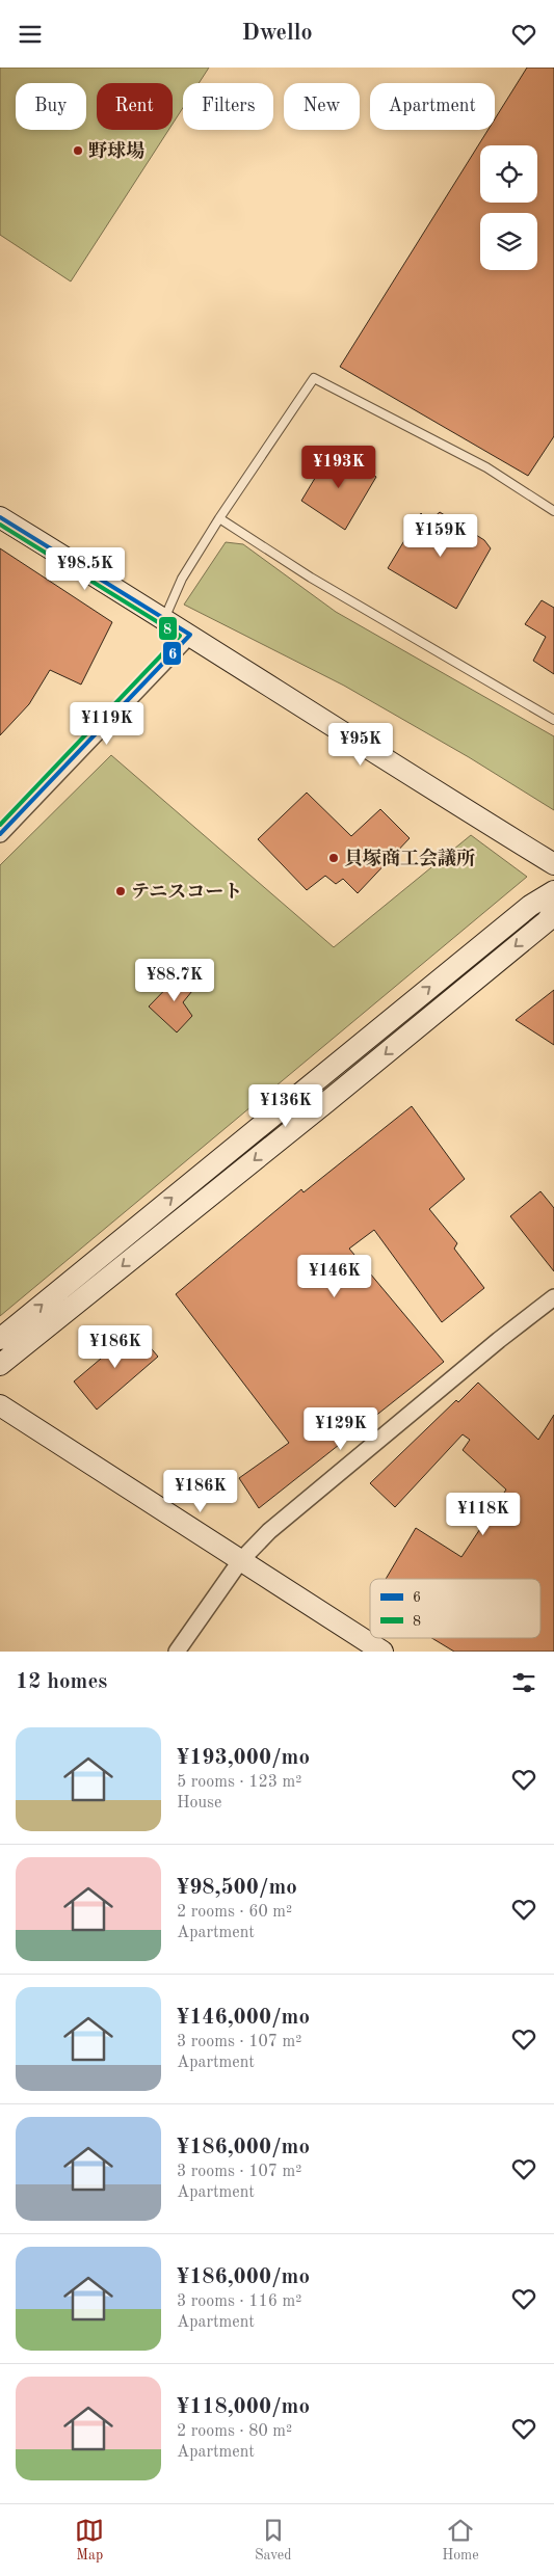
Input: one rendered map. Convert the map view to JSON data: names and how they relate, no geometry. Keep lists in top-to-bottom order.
{
  "places": ["野球場", "貝塚商工会議所", "テニスコート"],
  "lines": ["transit line 6", "transit line 8"],
  "legend": ["6", "8"],
  "page": {
    "header": "Dwello",
    "chip": [
      "Buy",
      "Rent",
      "Filters",
      "New",
      "Apartment"
    ],
    "price": [
      "¥193K",
      "¥159K",
      "¥98.5K",
      "¥119K",
      "¥95K",
      "¥88.7K",
      "¥136K",
      "¥146K",
      "¥186K",
      "¥129K",
      "¥186K",
      "¥118K"
    ],
    "heading": "12 homes",
    "list": [
      {
        "name": "¥193,000/mo",
        "note": "5 rooms · 123 m² · House"
      },
      {
        "name": "¥98,500/mo",
        "note": "2 rooms · 60 m² · Apartment"
      },
      {
        "name": "¥146,000/mo",
        "note": "3 rooms · 107 m² · Apartment"
      },
      {
        "name": "¥186,000/mo",
        "note": "3 rooms · 107 m² · Apartment"
      },
      {
        "name": "¥186,000/mo",
        "note": "3 rooms · 116 m² · Apartment"
      },
      {
        "name": "¥118,000/mo",
        "note": "2 rooms · 80 m² · Apartment"
      }
    ],
    "tabs": ["Map", "Saved", "Home"]
  }
}
